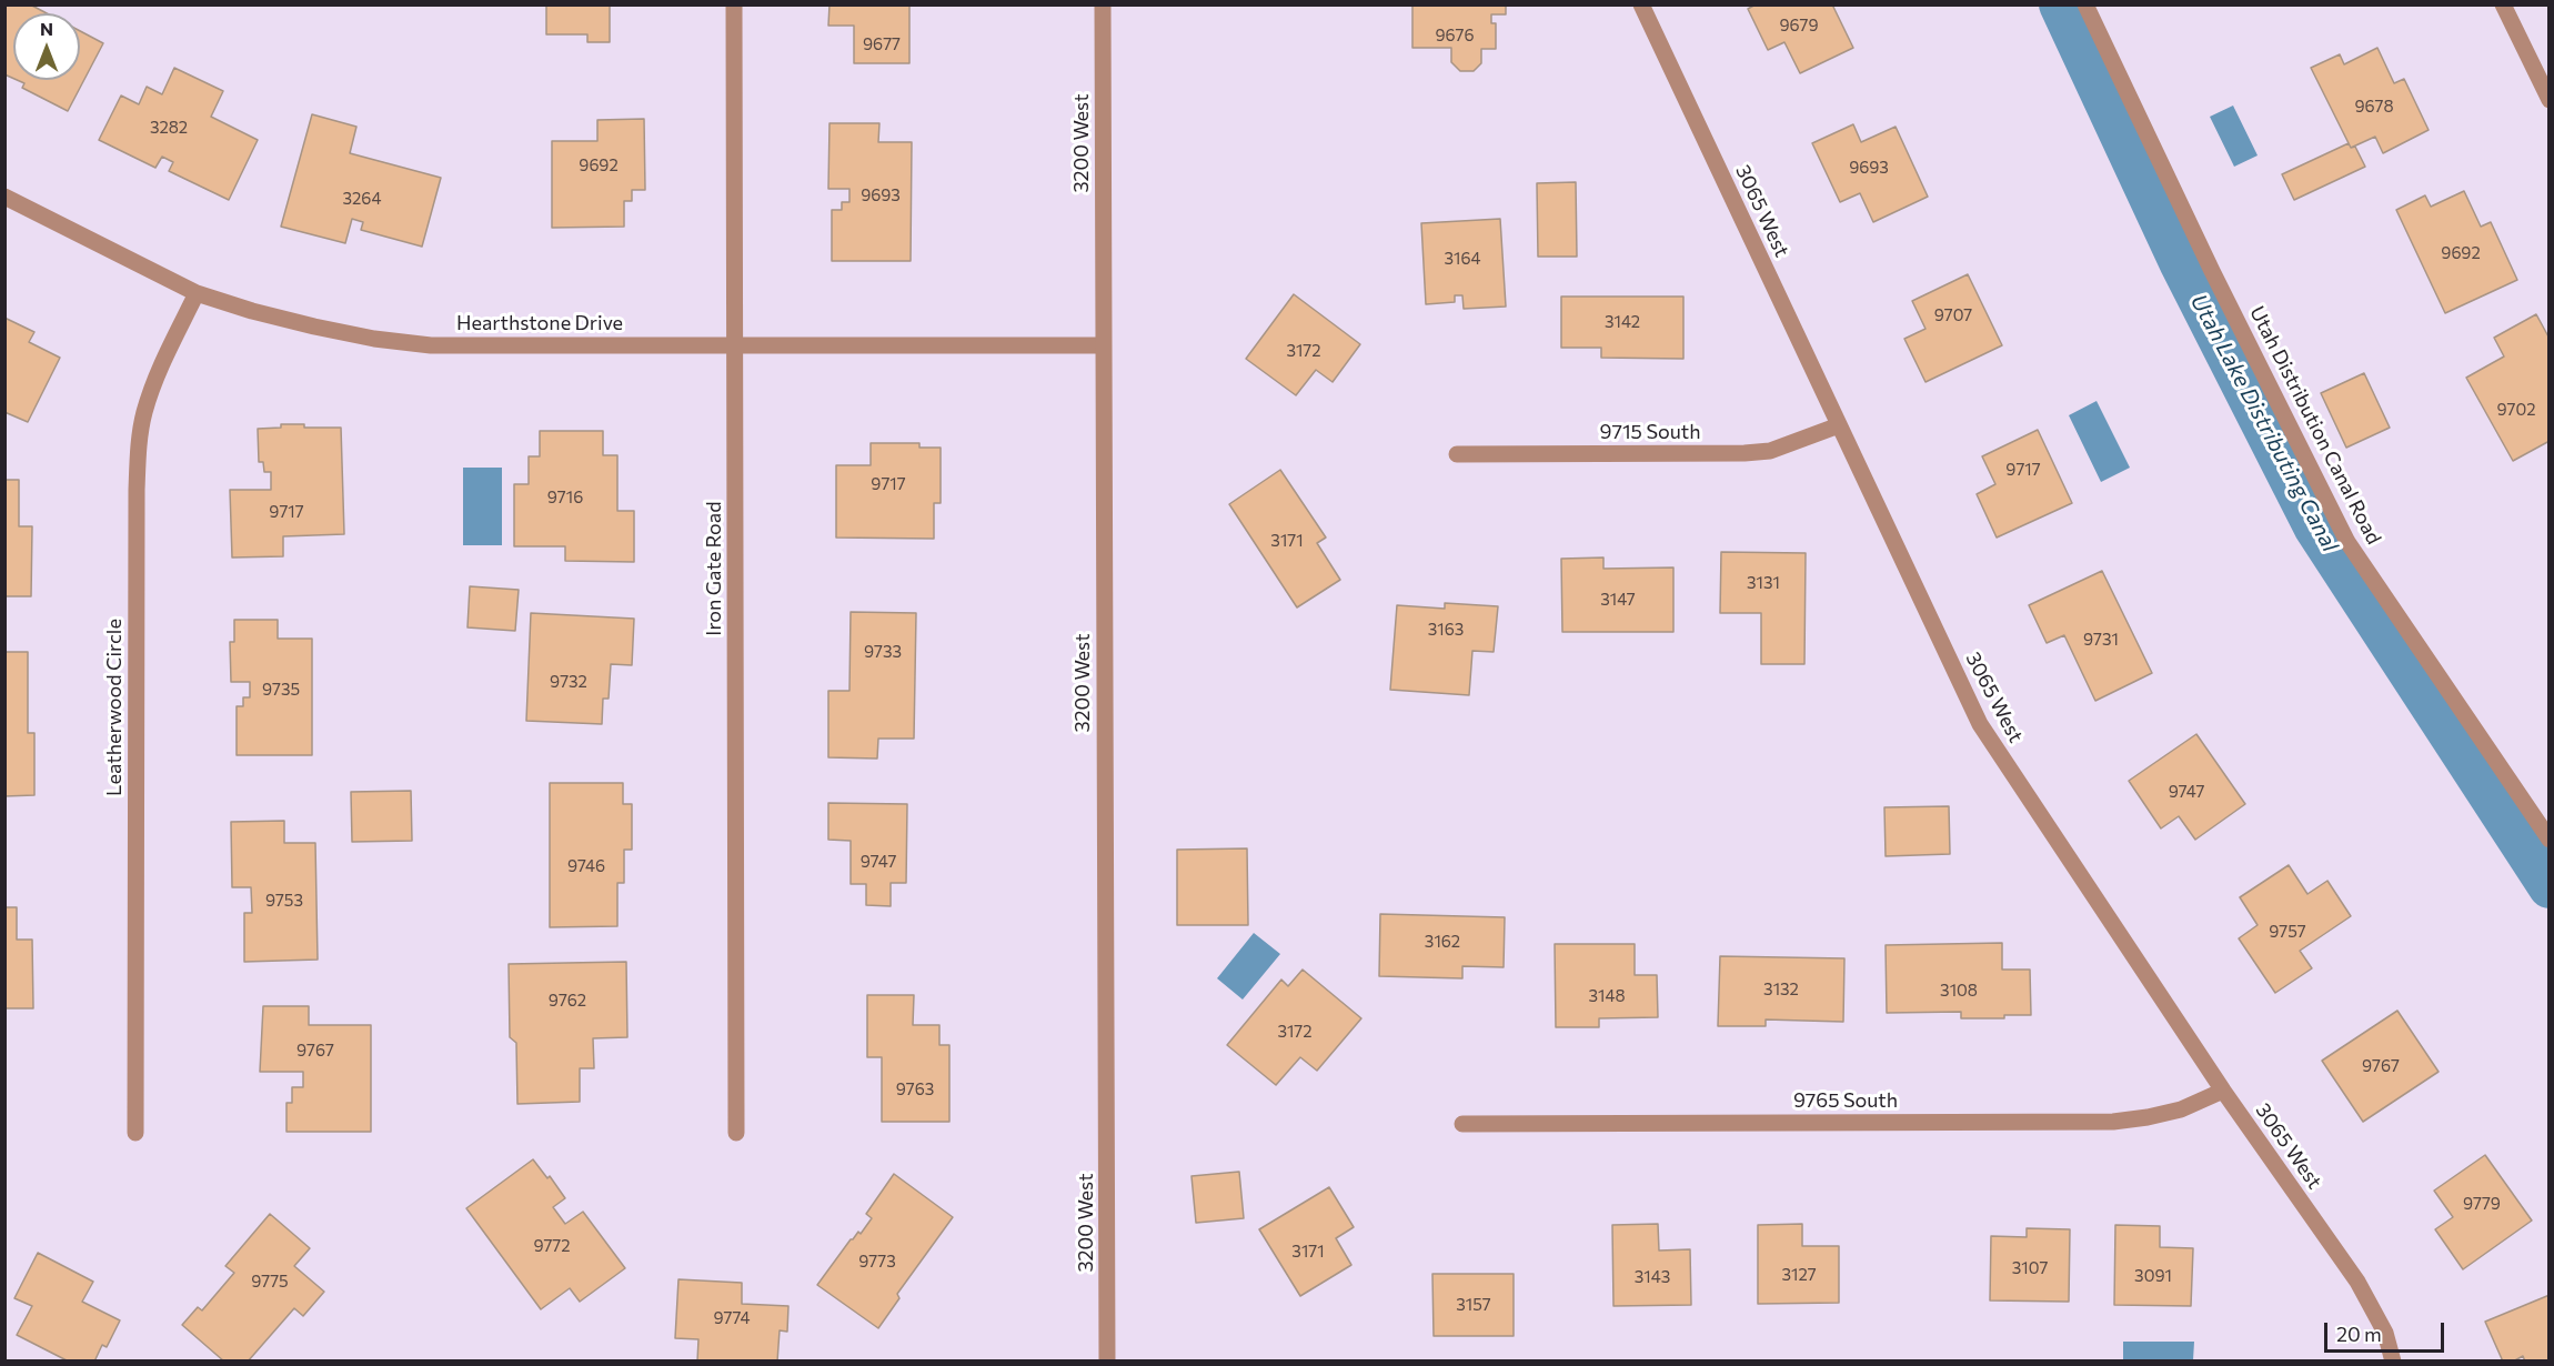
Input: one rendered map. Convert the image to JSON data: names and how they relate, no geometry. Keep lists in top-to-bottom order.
{
  "streets": {
    "street": [
      "3200 West",
      "3065 West",
      "Hearthstone Drive",
      "Utah Distribution Canal Road",
      "9715 South",
      "Iron Gate Road",
      "Leatherwood Circle",
      "9765 South"
    ]
  },
  "crossings": [
    ["3200 West", "Hearthstone Drive"],
    ["3065 West", "9715 South"],
    ["3065 West", "9765 South"],
    ["Hearthstone Drive", "Iron Gate Road"],
    ["Hearthstone Drive", "Leatherwood Circle"]
  ],
  "water": ["Utah Lake Distributing Canal"],
  "house_numbers": [
    "9679",
    "9676",
    "9677",
    "9678",
    "3282",
    "9692",
    "9693",
    "9693",
    "3264",
    "9692",
    "3164",
    "9707",
    "3142",
    "3172",
    "9702",
    "9717",
    "9717",
    "9716",
    "9717",
    "3171",
    "3131",
    "3147",
    "3163",
    "9731",
    "9733",
    "9732",
    "9735",
    "9747",
    "9747",
    "9746",
    "9753",
    "9757",
    "3162",
    "3132",
    "3108",
    "3148",
    "9762",
    "3172",
    "9767",
    "9767",
    "9763",
    "9779",
    "9772",
    "3171",
    "9773",
    "3107",
    "3127",
    "3091",
    "3143",
    "9775",
    "3157",
    "9774"
  ],
  "scale_bar": "20 m",
  "north": "top"
}
